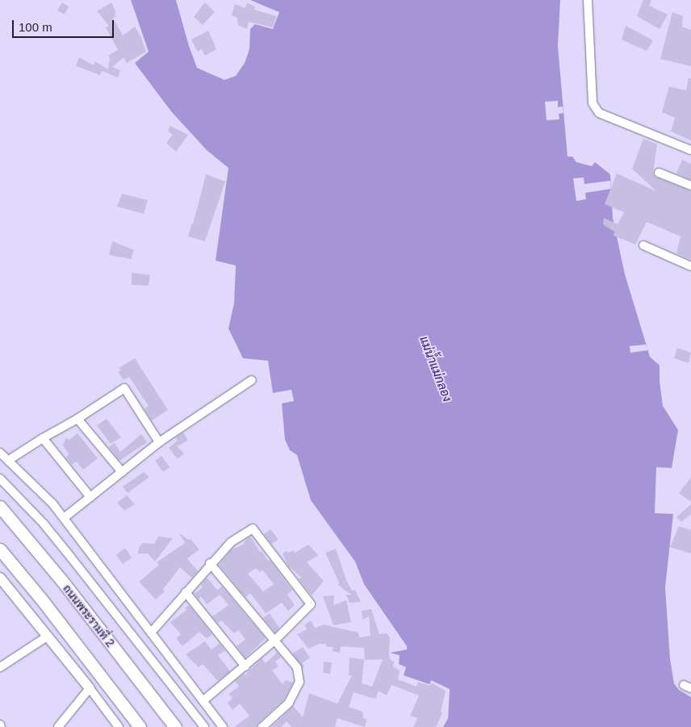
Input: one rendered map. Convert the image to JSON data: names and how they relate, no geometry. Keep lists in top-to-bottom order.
{
  "streets": {
    "highway": ["ถนนพระรามที่ 2"]
  },
  "water": ["แม่น้ำแม่กลอง"],
  "scale_bar": "100 m"
}
